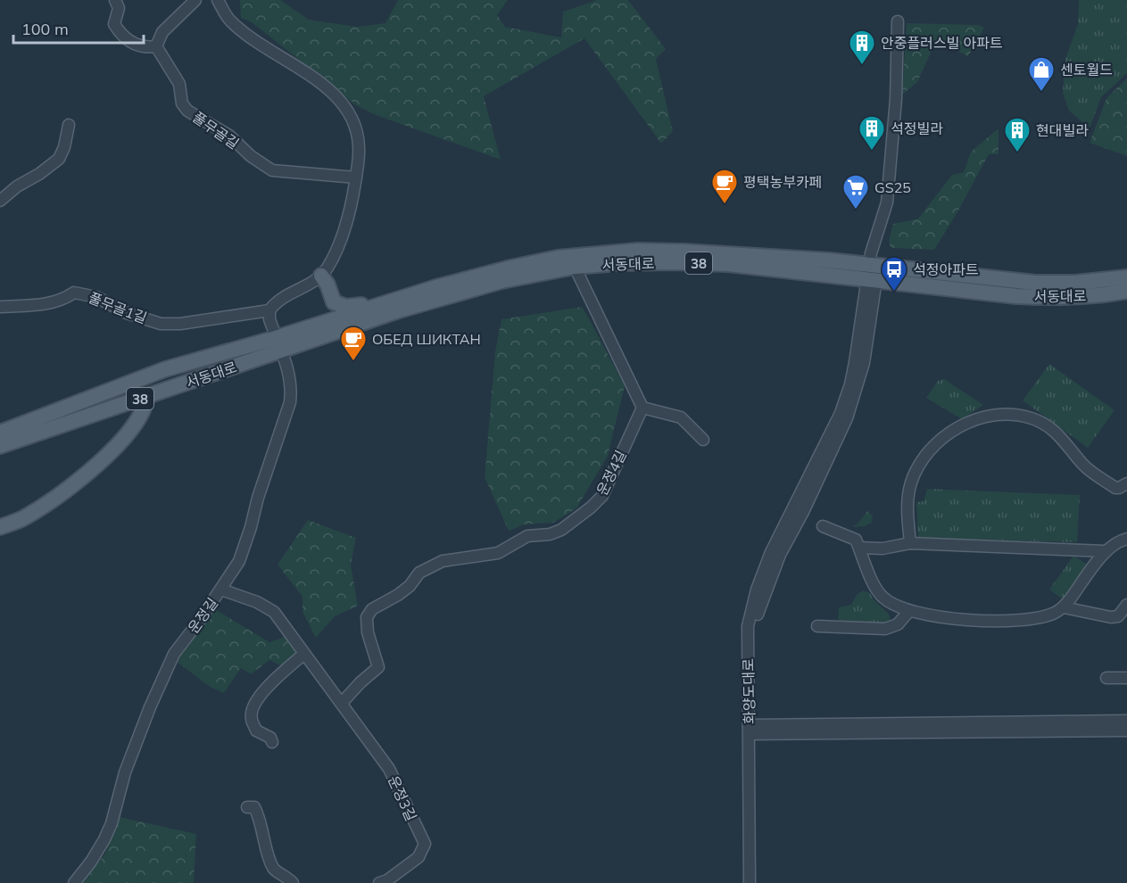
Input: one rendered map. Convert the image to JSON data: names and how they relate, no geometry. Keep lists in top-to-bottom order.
{
  "streets": {
    "main road": ["38", "서동대로"],
    "street": [
      "풀무골길",
      "풀무골1길",
      "운정4길",
      "운정길",
      "화양도대로",
      "운정3길"
    ]
  },
  "crossings": [
    ["서동대로", "운정길"],
    ["서동대로", "화양도대로"],
    ["운정4길", "운정3길"],
    ["운정길", "운정3길"]
  ],
  "places": {
    "building": ["안중플러스빌 아파트", "석정빌라", "현대빌라"],
    "shop": ["센토월드"],
    "cafe": ["평택농부카페", "ОБЕД ШИКТАН"],
    "supermarket": ["GS25"],
    "bus stop": ["석정아파트"]
  },
  "scale_bar": "100 m"
}
